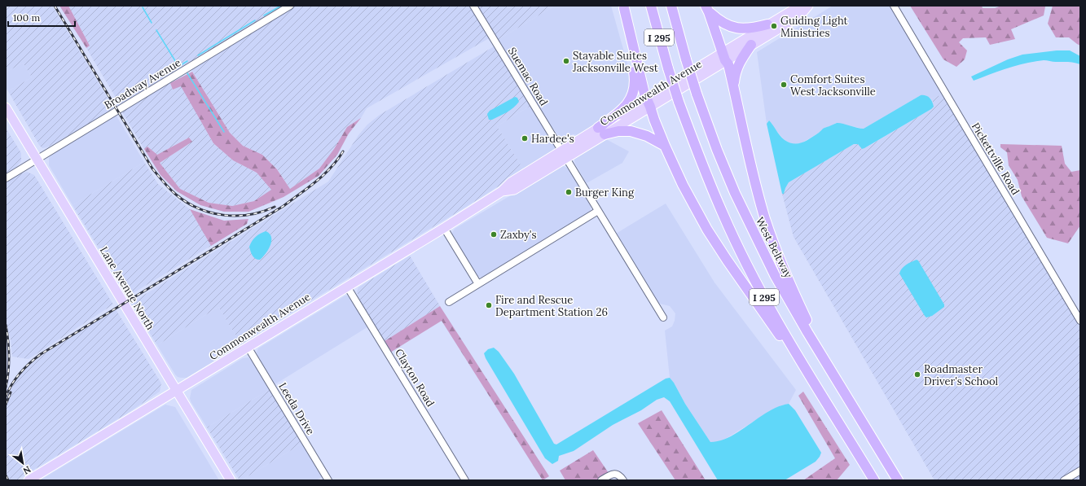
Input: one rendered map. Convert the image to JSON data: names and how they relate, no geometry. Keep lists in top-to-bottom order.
{
  "streets": {
    "highway": ["I 295", "West Beltway"],
    "main road": ["Commonwealth Avenue", "Lane Avenue North"],
    "street": [
      "Suemac Road",
      "Broadway Avenue",
      "Pickettville Road",
      "Clayton Road",
      "Leeda Drive"
    ]
  },
  "crossings": [
    ["Suemac Road", "Commonwealth Avenue"],
    ["Broadway Avenue", "Lane Avenue North"],
    ["Commonwealth Avenue", "Lane Avenue North"],
    ["Commonwealth Avenue", "Clayton Road"],
    ["Commonwealth Avenue", "Leeda Drive"]
  ],
  "places": [
    "Guiding Light Ministries",
    "Stayable Suites Jacksonville West",
    "Comfort Suites West Jacksonville",
    "Hardee's",
    "Burger King",
    "Zaxby's",
    "Fire and Rescue Department Station 26",
    "Roadmaster Driver's School"
  ],
  "scale_bar": "100 m",
  "north": "bottom right"
}
